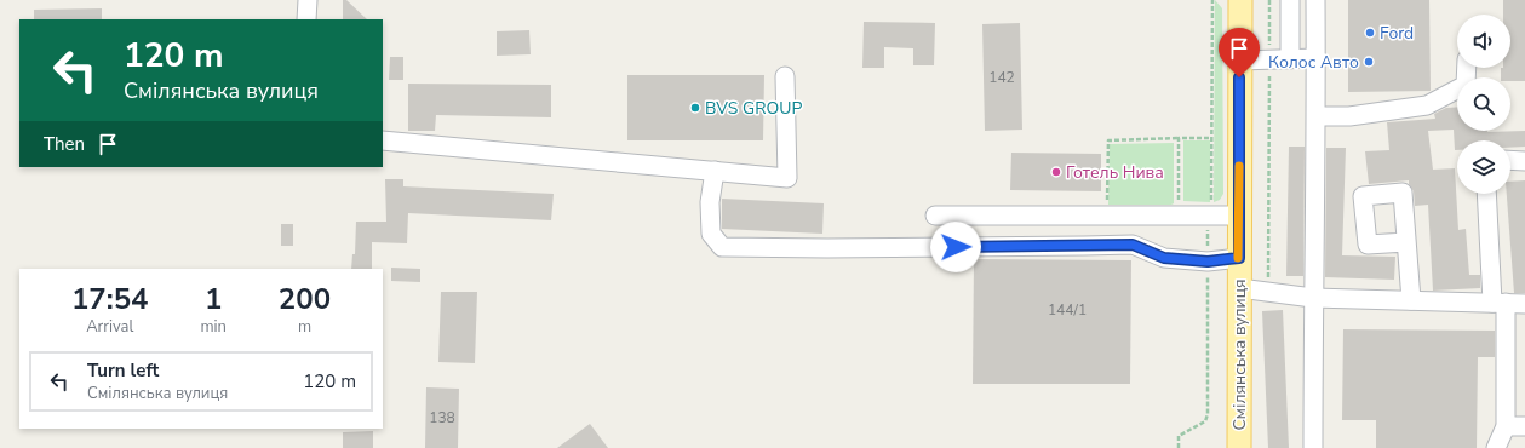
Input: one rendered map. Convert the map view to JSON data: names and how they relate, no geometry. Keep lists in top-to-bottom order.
{
  "streets": {
    "main road": ["Смілянська вулиця"]
  },
  "places": [
    "Ford",
    "Колос Авто",
    "BVS GROUP",
    "Готель Нива"
  ],
  "house_numbers": ["142", "144/1", "138"],
  "page": {
    "turn": ["120 m", "Смілянська вулиця"],
    "then": "Then",
    "eta": [
      "17:54",
      "Arrival",
      "1",
      "min",
      "200",
      "m"
    ],
    "list": [
      {
        "name": "Turn left",
        "note": "Смілянська вулиця",
        "value": "120 m"
      }
    ]
  }
}
